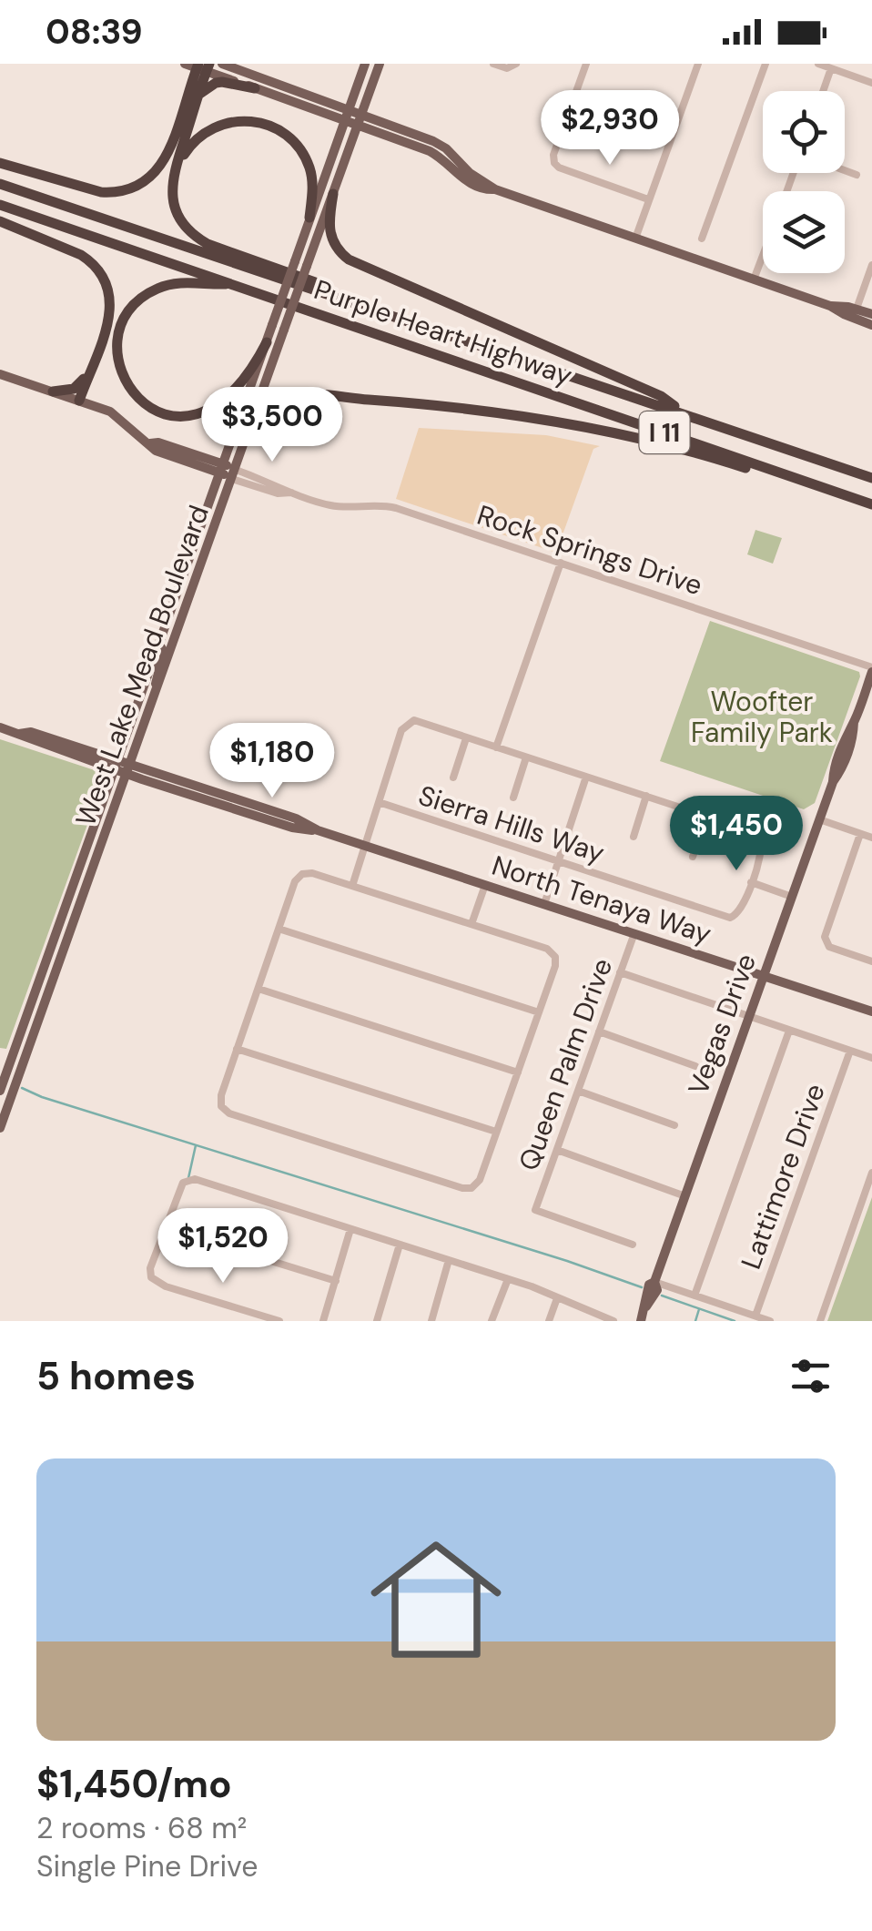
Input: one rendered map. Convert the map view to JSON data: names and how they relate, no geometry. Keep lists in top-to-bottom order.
{
  "streets": {
    "highway": ["Purple Heart Highway", "I 11"],
    "main road": [
      "Rock Springs Drive",
      "West Lake Mead Boulevard",
      "North Tenaya Way",
      "Vegas Drive"
    ],
    "street": ["Sierra Hills Way", "Queen Palm Drive", "Lattimore Drive"]
  },
  "crossings": [
    ["Rock Springs Drive", "West Lake Mead Boulevard"],
    ["Rock Springs Drive", "Vegas Drive"],
    ["West Lake Mead Boulevard", "North Tenaya Way"],
    ["North Tenaya Way", "Vegas Drive"],
    ["North Tenaya Way", "Queen Palm Drive"]
  ],
  "parks": ["Woofter Family Park"],
  "page": {
    "status": "08:39",
    "price": [
      "$2,930",
      "$3,500",
      "$1,180",
      "$1,450",
      "$1,520"
    ],
    "heading": "5 homes",
    "list": [
      {
        "name": "$1,450/mo",
        "note": "2 rooms · 68 m² · Single Pine Drive"
      }
    ]
  }
}
